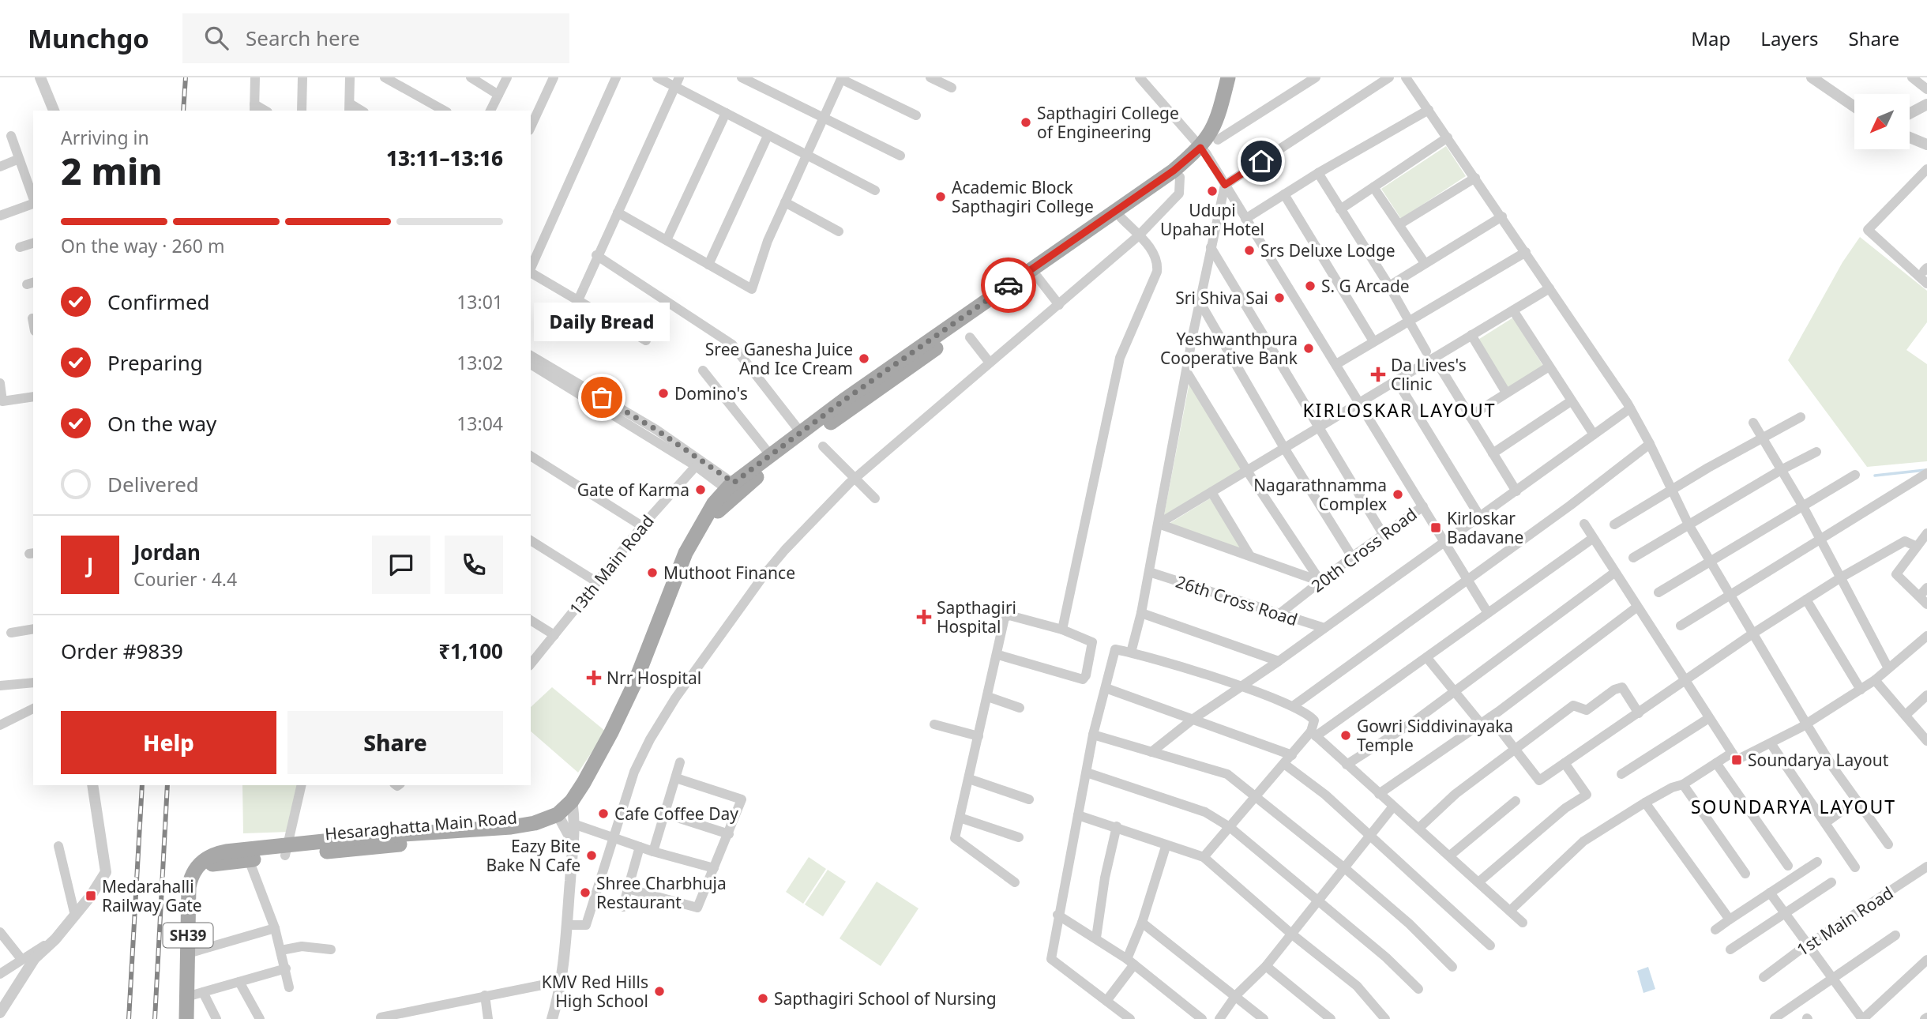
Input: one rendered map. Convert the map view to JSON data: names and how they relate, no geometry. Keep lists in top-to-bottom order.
{
  "streets": {
    "main road": ["Hesaraghatta Main Road", "SH39"],
    "street": [
      "20th Cross Road",
      "13th Main Road",
      "26th Cross Road",
      "1st Main Road"
    ]
  },
  "crossings": [
    ["20th Cross Road", "26th Cross Road"]
  ],
  "districts": ["KIRLOSKAR LAYOUT", "SOUNDARYA LAYOUT"],
  "places": {
    "other": [
      "Sapthagiri College of Engineering",
      "Udupi Upahar Hotel",
      "Academic Block Sapthagiri College",
      "Srs Deluxe Lodge",
      "S. G Arcade",
      "Sri Shiva Sai",
      "Yeshwanthpura Cooperative Bank",
      "Sree Ganesha Juice And Ice Cream",
      "Domino's",
      "Daily Bread",
      "Gate of Karma",
      "Nagarathnamma Complex",
      "Muthoot Finance",
      "Gowri Siddivinayaka Temple",
      "Cafe Coffee Day",
      "Eazy Bite Bake N Cafe",
      "Shree Charbhuja Restaurant",
      "KMV Red Hills High School",
      "Sapthagiri School of Nursing"
    ],
    "health": ["Da Lives's Clinic", "Sapthagiri Hospital", "Nrr Hospital"],
    "transit": ["Kirloskar Badavane", "Soundarya Layout", "Medarahalli Railway Gate"]
  },
  "north": "bottom left",
  "page": {
    "header": "Munchgo",
    "search": "Search here",
    "nav": ["Map", "Layers", "Share"],
    "heading": ["2 min", "Arriving in", "13:11–13:16"],
    "panel": [
      "Jordan",
      "Courier · 4.4",
      "Order #9839",
      "₹1,100"
    ],
    "bar": "On the way · 260 m",
    "list": [
      ["Confirmed", "13:01"],
      ["Preparing", "13:02"],
      ["On the way", "13:04"],
      "Delivered"
    ],
    "bubble": "Daily Bread",
    "round": "J",
    "buttons": ["Help", "Share"]
  }
}
